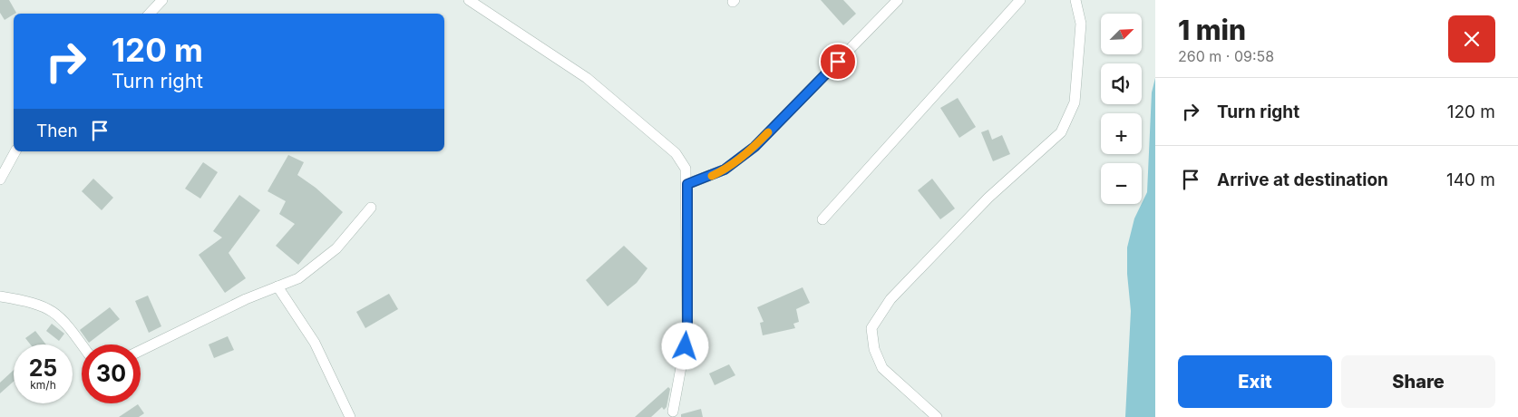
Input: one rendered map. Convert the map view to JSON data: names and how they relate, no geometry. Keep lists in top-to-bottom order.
{
  "north": "top right",
  "page": {
    "heading": ["1 min", "260 m · 09:58"],
    "map_buttons": ["+", "−"],
    "turn": ["120 m", "Turn right"],
    "list": [
      {
        "name": "Turn right",
        "value": "120 m"
      },
      {
        "name": "Arrive at destination",
        "value": "140 m"
      }
    ],
    "then": "Then",
    "speed": "25 km/h",
    "limit": "30",
    "buttons": ["Exit", "Share"]
  }
}
